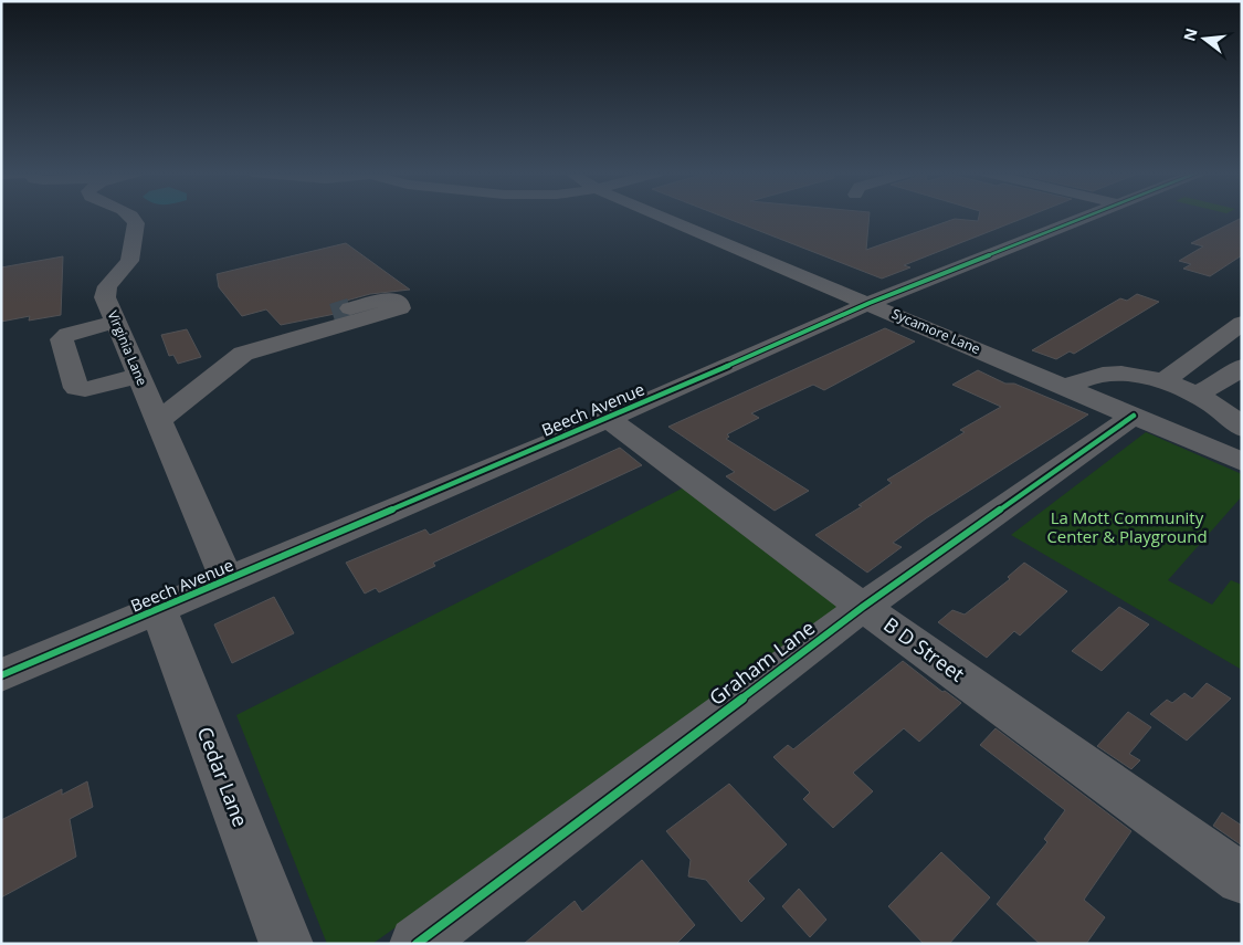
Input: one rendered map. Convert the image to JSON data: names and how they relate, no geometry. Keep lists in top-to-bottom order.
{
  "streets": {
    "street": [
      "Sycamore Lane",
      "Virginia Lane",
      "Beech Avenue",
      "B D Street",
      "Graham Lane",
      "Cedar Lane"
    ]
  },
  "crossings": [
    ["Sycamore Lane", "Beech Avenue"],
    ["Sycamore Lane", "Graham Lane"],
    ["Virginia Lane", "Beech Avenue"],
    ["Beech Avenue", "B D Street"],
    ["Beech Avenue", "Cedar Lane"],
    ["B D Street", "Graham Lane"]
  ],
  "parks": ["La Mott Community Center & Playground"],
  "north": "left"
}
